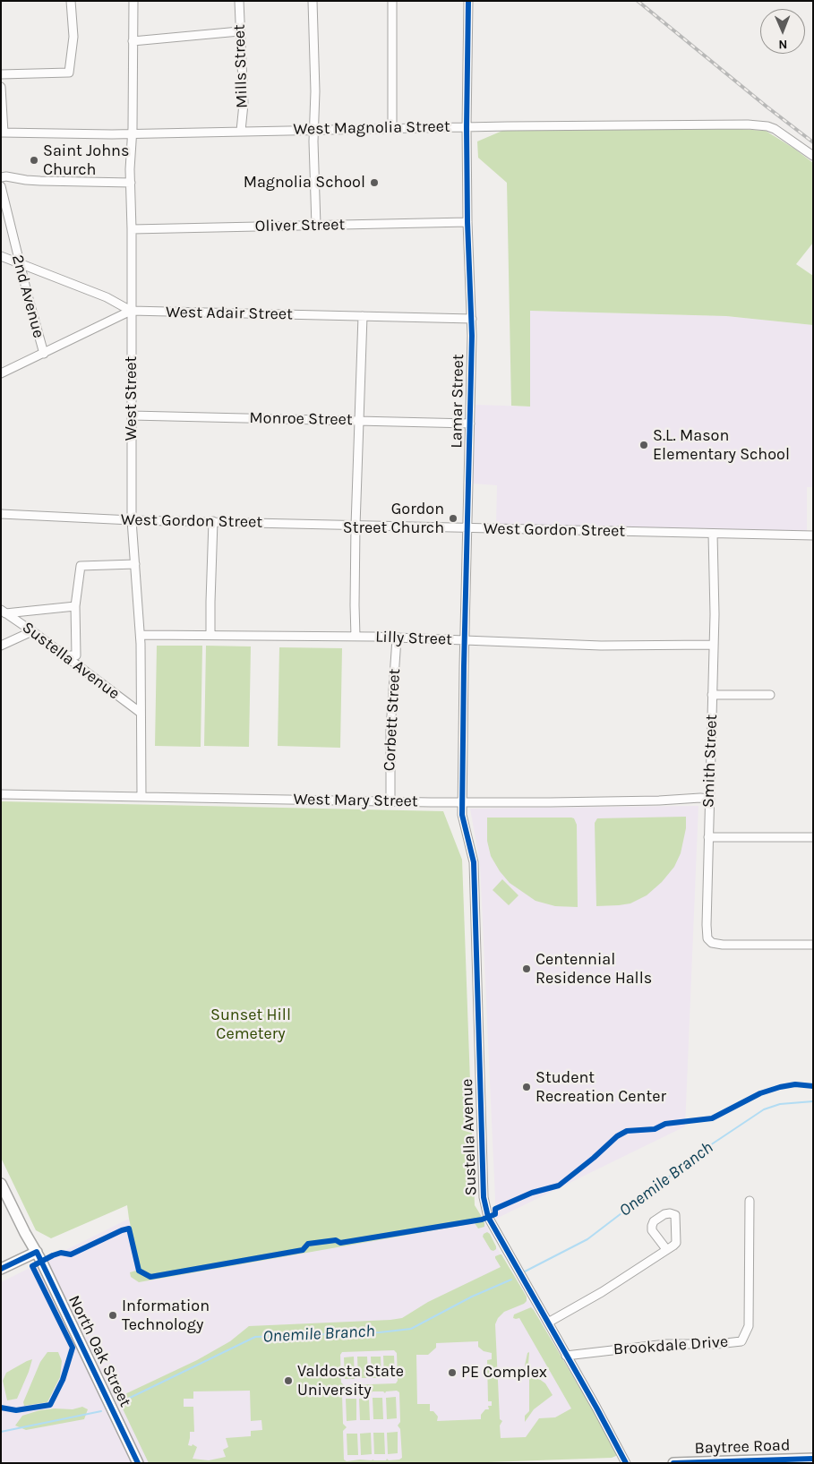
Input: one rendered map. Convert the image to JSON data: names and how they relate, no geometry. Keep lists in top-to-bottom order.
{
  "streets": {
    "main road": ["North Oak Street", "Baytree Road"],
    "street": [
      "Mills Street",
      "West Magnolia Street",
      "Oliver Street",
      "2nd Avenue",
      "West Adair Street",
      "West Street",
      "Lamar Street",
      "Monroe Street",
      "West Gordon Street",
      "Lilly Street",
      "Sustella Avenue",
      "Corbett Street",
      "Smith Street",
      "West Mary Street",
      "Brookdale Drive"
    ]
  },
  "crossings": [
    ["Mills Street", "West Magnolia Street"],
    ["West Magnolia Street", "West Street"],
    ["West Magnolia Street", "Lamar Street"],
    ["Oliver Street", "West Street"],
    ["Oliver Street", "Lamar Street"],
    ["2nd Avenue", "West Adair Street"],
    ["West Adair Street", "West Street"],
    ["West Adair Street", "Lamar Street"],
    ["West Street", "Monroe Street"],
    ["West Street", "West Gordon Street"],
    ["West Street", "Lilly Street"],
    ["West Street", "Sustella Avenue"],
    ["West Street", "West Mary Street"],
    ["Lamar Street", "Monroe Street"],
    ["Lamar Street", "West Gordon Street"],
    ["Lamar Street", "Lilly Street"],
    ["Lamar Street", "Sustella Avenue"],
    ["Lamar Street", "West Mary Street"],
    ["West Gordon Street", "Smith Street"],
    ["Lilly Street", "Corbett Street"],
    ["Lilly Street", "Smith Street"],
    ["Sustella Avenue", "West Mary Street"],
    ["Sustella Avenue", "Brookdale Drive"],
    ["Corbett Street", "West Mary Street"],
    ["Smith Street", "West Mary Street"]
  ],
  "water": ["Onemile Branch"],
  "parks": ["Sunset Hill Cemetery"],
  "places": [
    "Saint Johns Church",
    "Magnolia School",
    "S.L. Mason Elementary School",
    "Gordon Street Church",
    "Centennial Residence Halls",
    "Student Recreation Center",
    "Information Technology",
    "PE Complex",
    "Valdosta State University"
  ],
  "north": "bottom"
}
